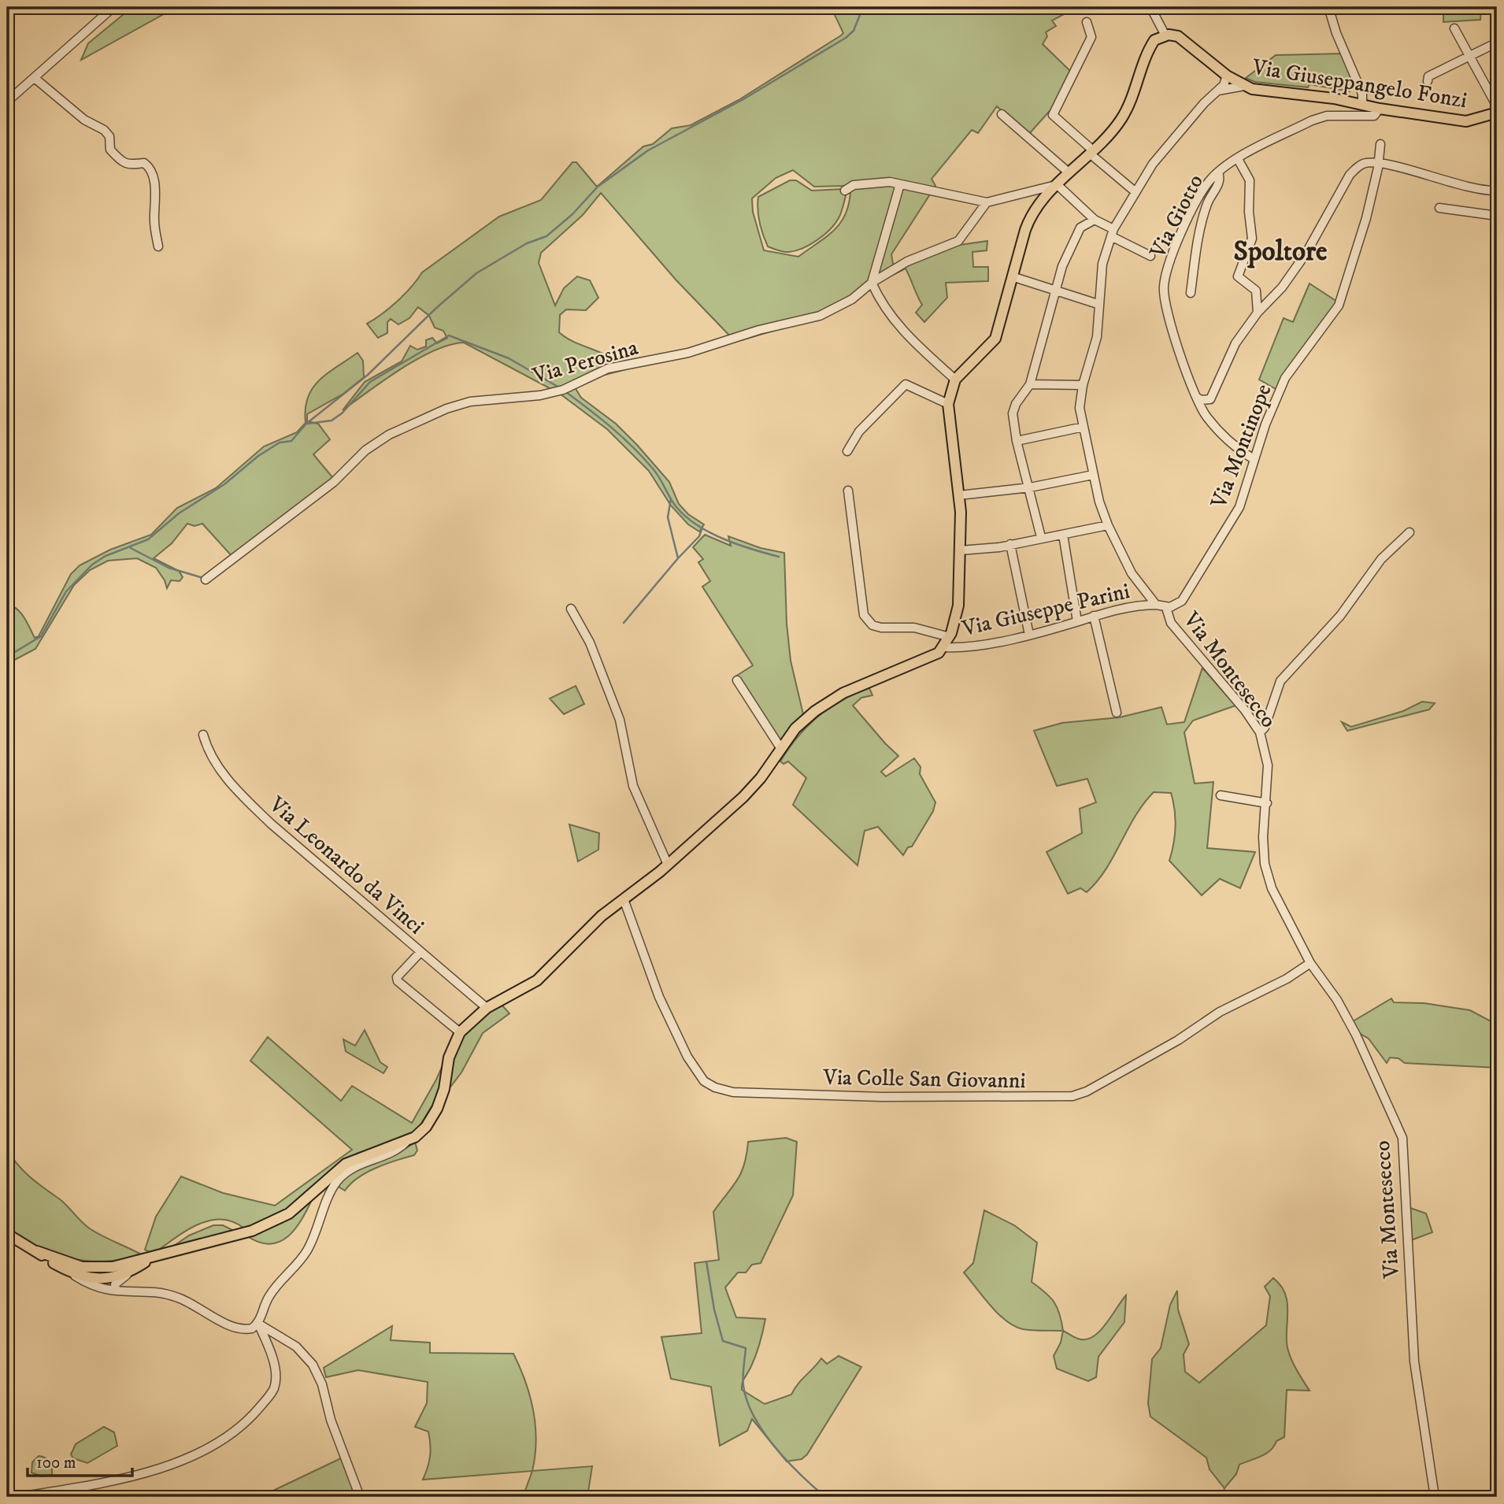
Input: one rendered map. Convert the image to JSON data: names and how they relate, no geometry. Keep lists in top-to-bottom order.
{
  "streets": {
    "main road": ["Via Giuseppangelo Fonzi"],
    "street": [
      "Via Giotto",
      "Via Perosina",
      "Via Montinope",
      "Via Giuseppe Parini",
      "Via Montesecco",
      "Via Leonardo da Vinci",
      "Via Colle San Giovanni"
    ]
  },
  "crossings": [
    ["Via Giuseppangelo Fonzi", "Via Giotto"],
    ["Via Giuseppangelo Fonzi", "Via Montesecco"],
    ["Via Giotto", "Via Montinope"],
    ["Via Montinope", "Via Montesecco"],
    ["Via Giuseppe Parini", "Via Montesecco"],
    ["Via Montesecco", "Via Colle San Giovanni"]
  ],
  "districts": ["Spoltore"],
  "scale_bar": "100 m"
}
